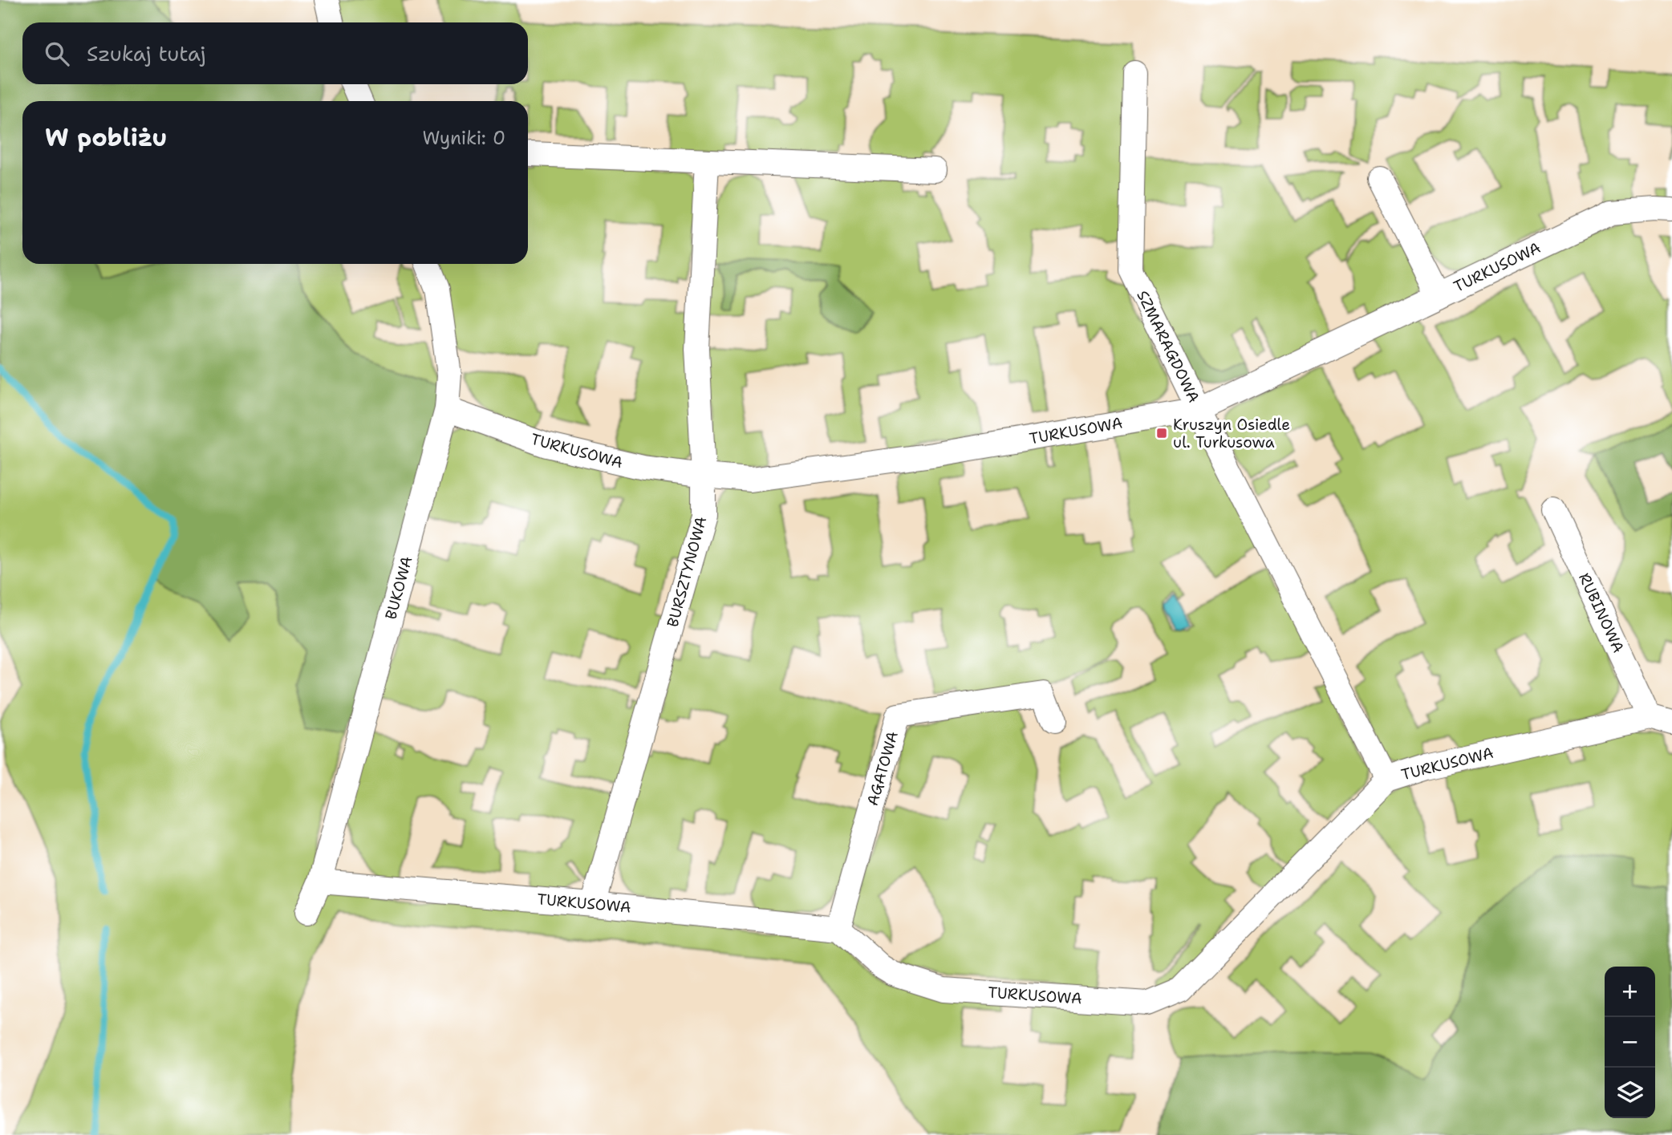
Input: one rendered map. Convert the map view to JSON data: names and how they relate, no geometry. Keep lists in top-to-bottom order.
{
  "streets": {
    "street": [
      "TURKUSOWA",
      "SZMARAGDOWA",
      "BURSZTYNOWA",
      "BUKOWA",
      "RUBINOWA",
      "AGATOWA"
    ]
  },
  "crossings": [
    ["TURKUSOWA", "SZMARAGDOWA"],
    ["TURKUSOWA", "BURSZTYNOWA"],
    ["TURKUSOWA", "BUKOWA"],
    ["TURKUSOWA", "RUBINOWA"],
    ["TURKUSOWA", "AGATOWA"]
  ],
  "places": {
    "transit": ["Kruszyn Osiedle ul. Turkusowa"]
  },
  "page": {
    "search": "Szukaj tutaj",
    "heading": ["W pobliżu", "Wyniki: 0"],
    "map_buttons": ["+", "−"]
  }
}
